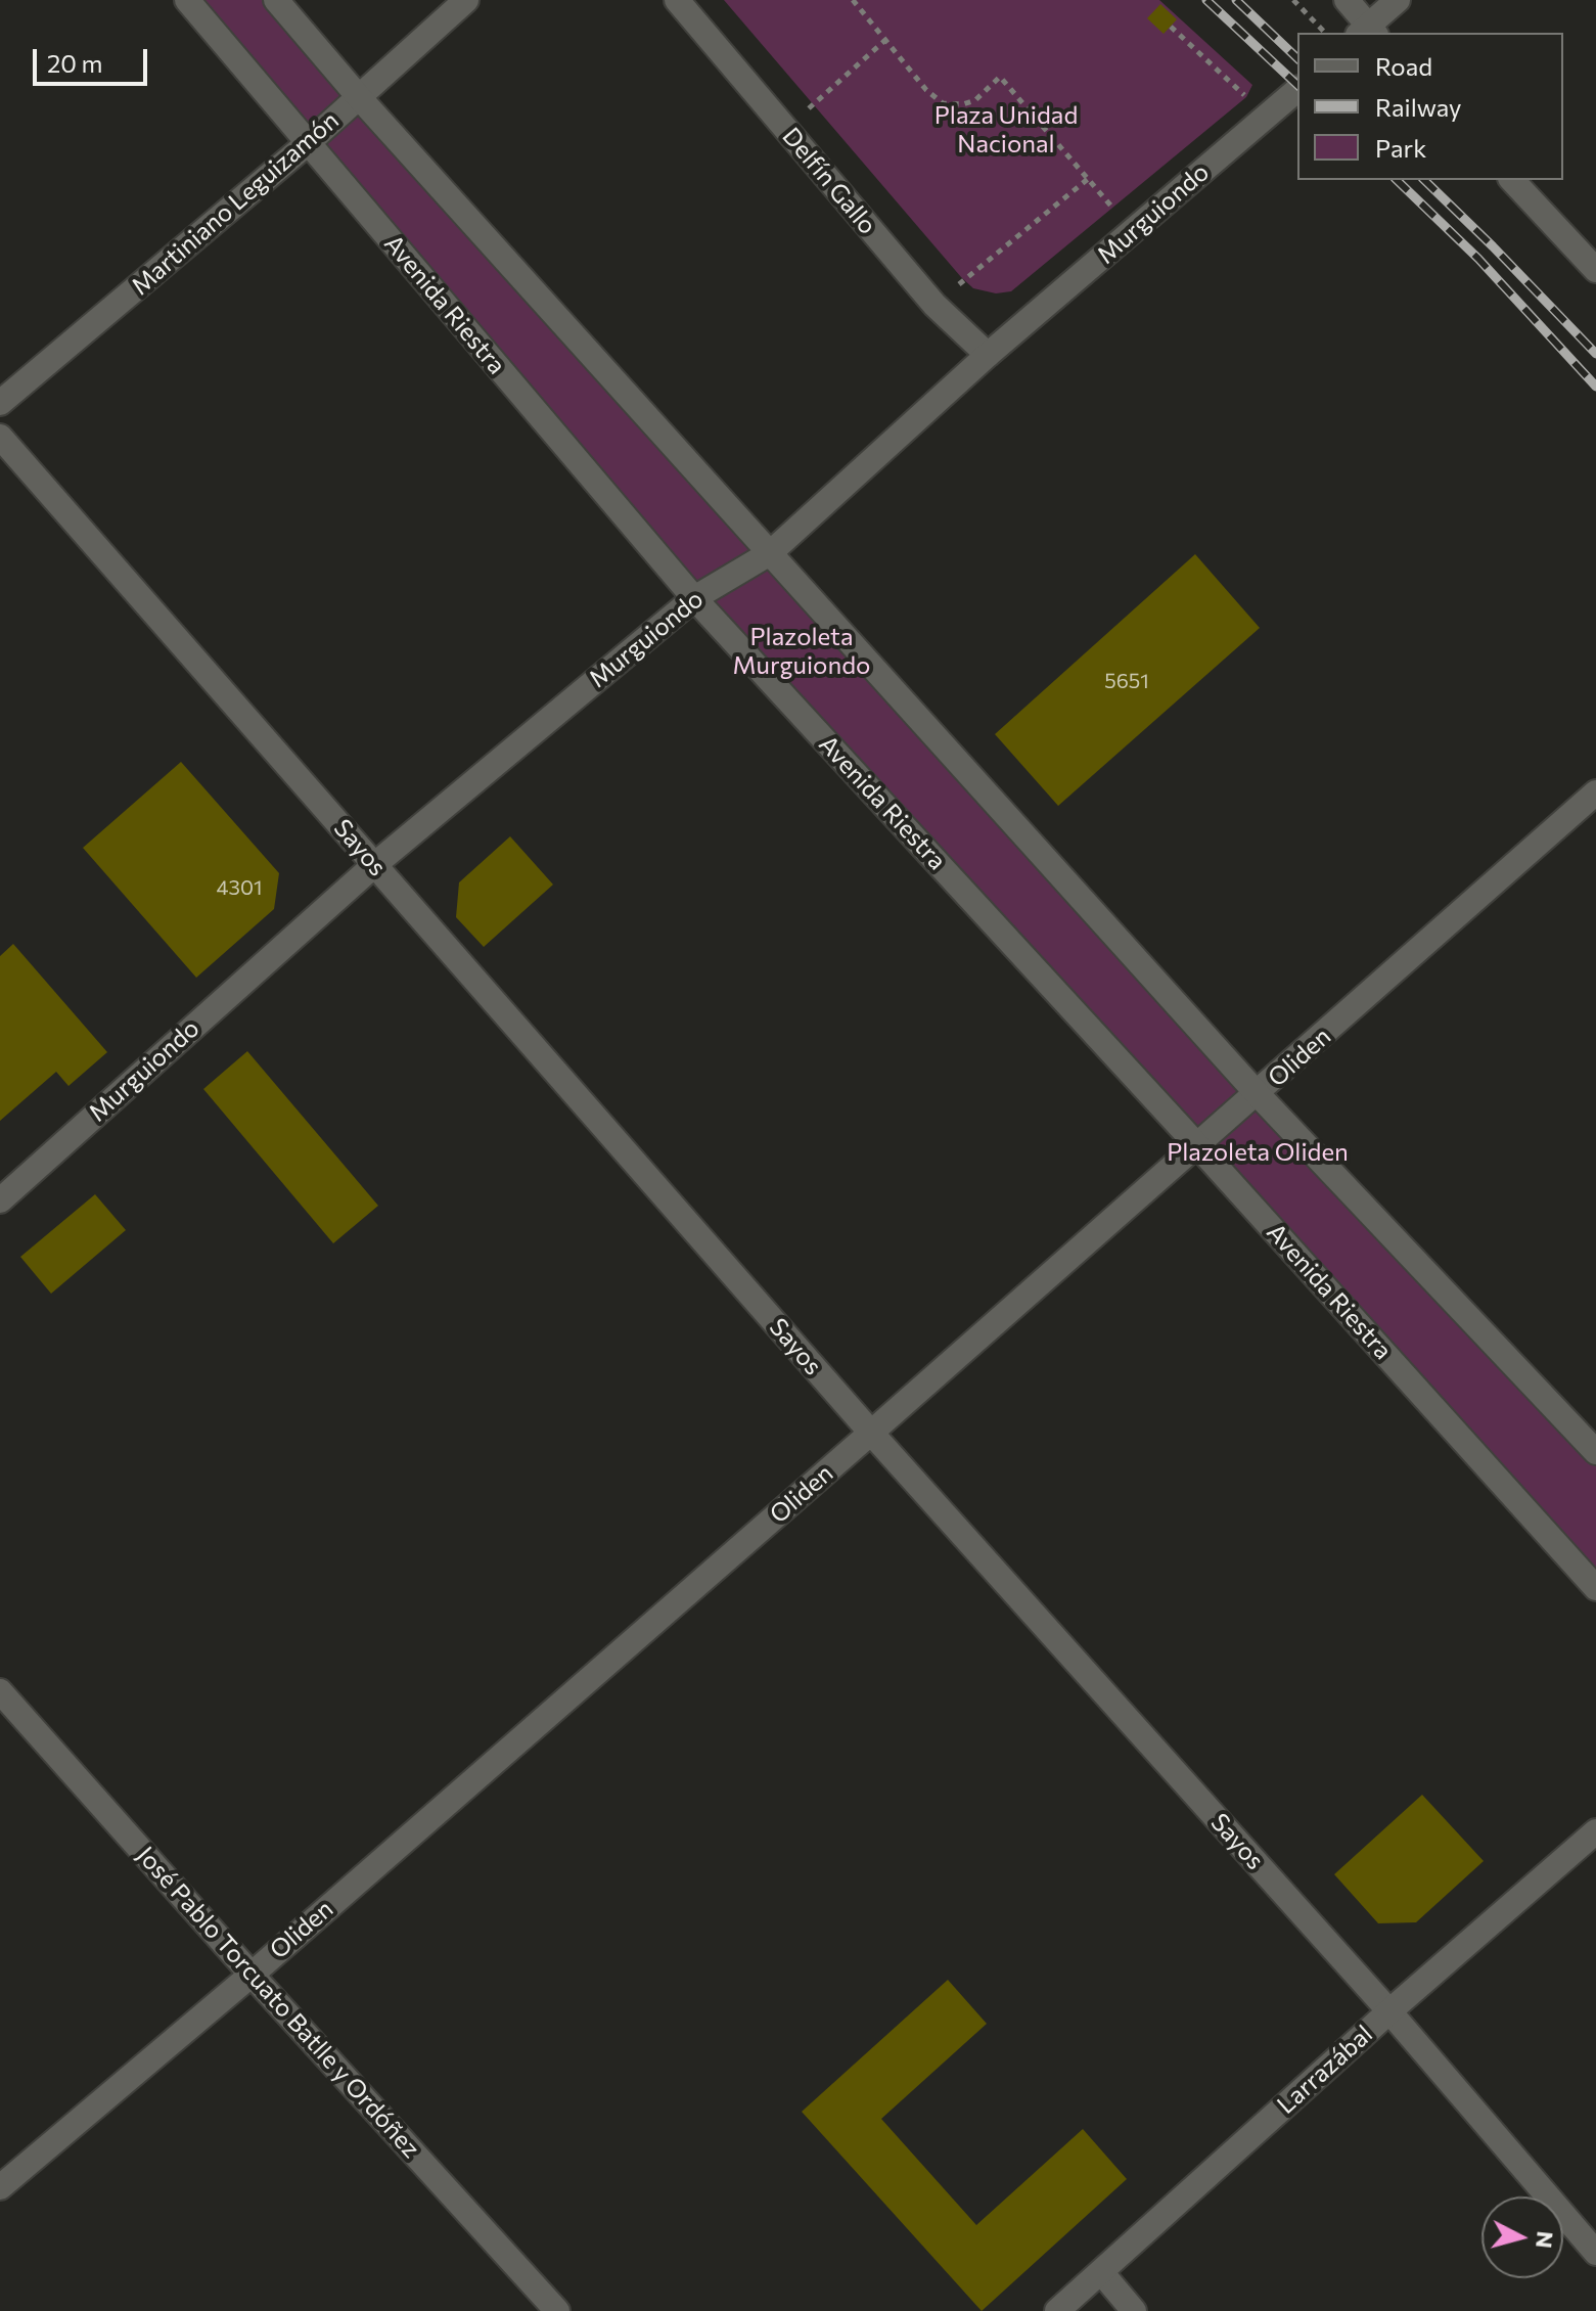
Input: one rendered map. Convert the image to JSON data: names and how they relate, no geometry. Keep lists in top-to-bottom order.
{
  "streets": {
    "street": [
      "Delfín Gallo",
      "Martiniano Leguizamón",
      "Murguiondo",
      "Avenida Riestra",
      "Sayos",
      "Oliden",
      "José Pablo Torcuato Batlle y Ordóñez",
      "Larrazábal"
    ]
  },
  "crossings": [
    ["Delfín Gallo", "Murguiondo"],
    ["Martiniano Leguizamón", "Avenida Riestra"],
    ["Murguiondo", "Avenida Riestra"],
    ["Murguiondo", "Sayos"],
    ["Avenida Riestra", "Oliden"],
    ["Sayos", "Oliden"],
    ["Sayos", "Larrazábal"],
    ["Oliden", "José Pablo Torcuato Batlle y Ordóñez"]
  ],
  "parks": ["Plaza Unidad Nacional", "Plazoleta Murguiondo", "Plazoleta Oliden"],
  "house_numbers": ["5651", "4301"],
  "legend": ["Road", "Railway", "Park"],
  "scale_bar": "20 m",
  "north": "right"
}
